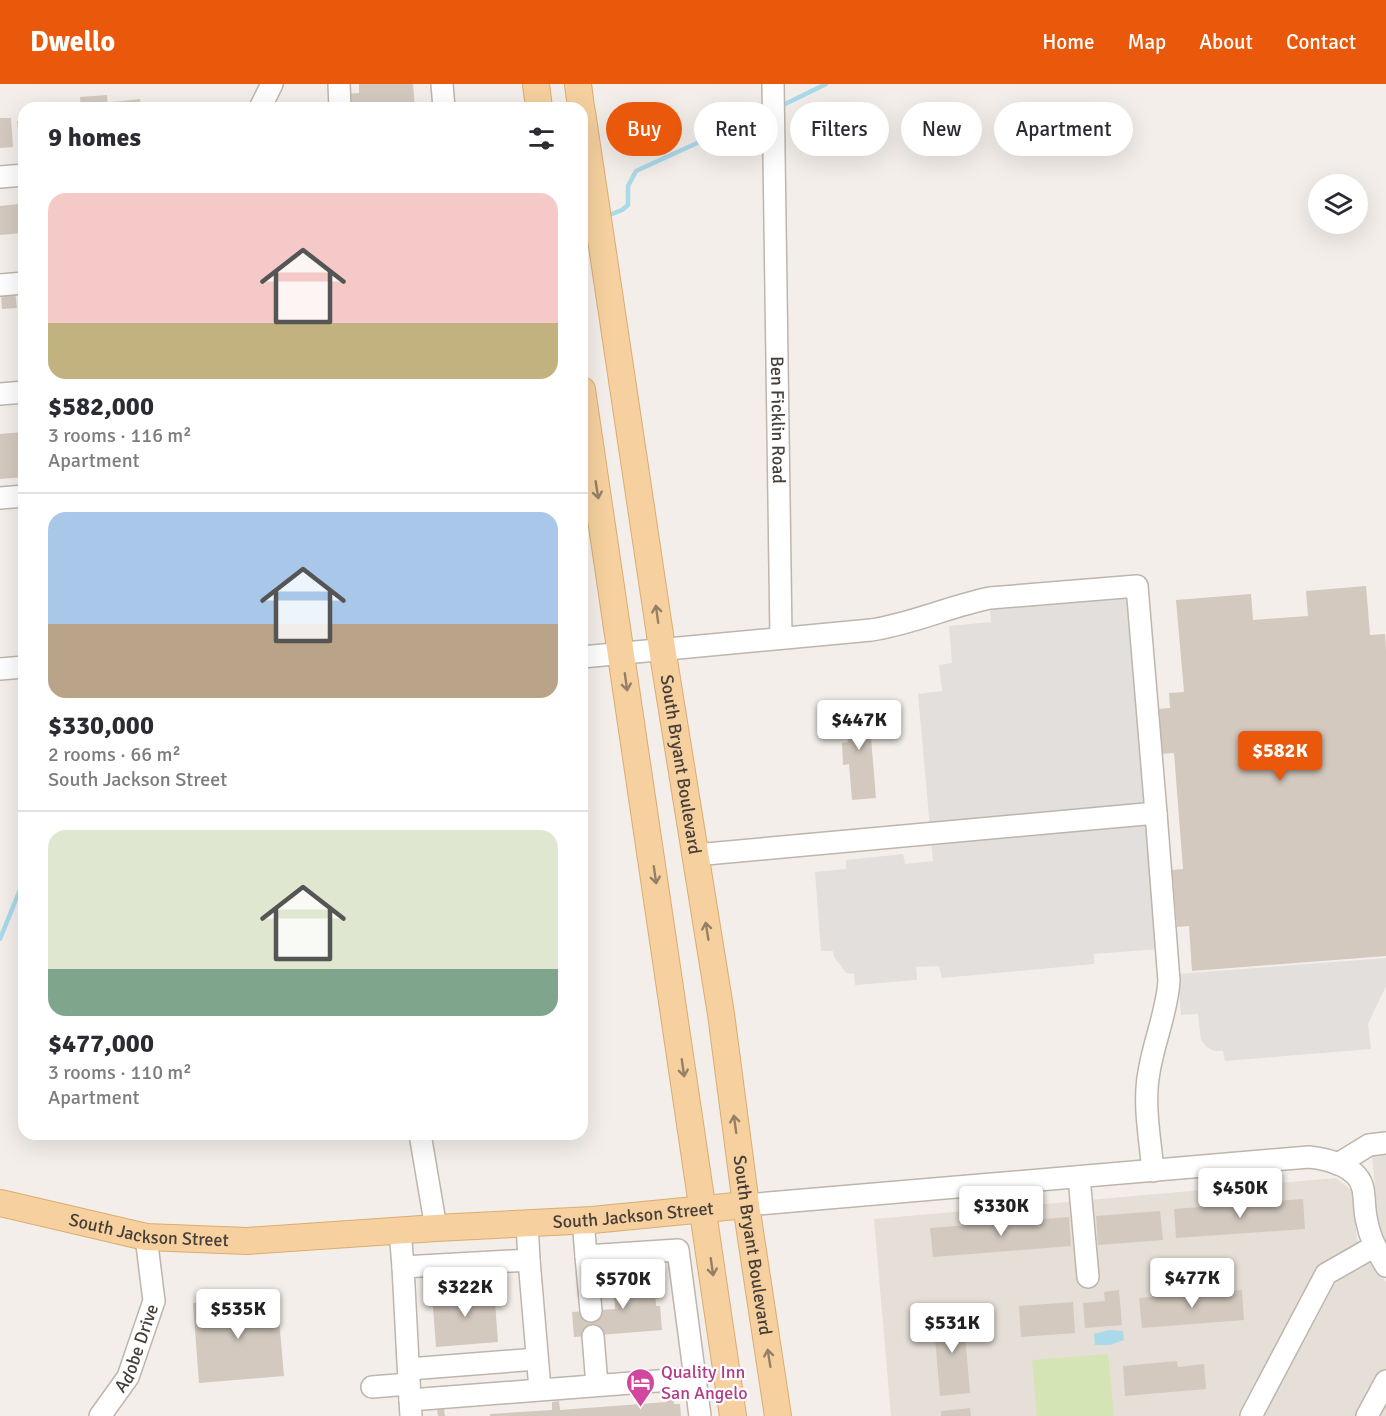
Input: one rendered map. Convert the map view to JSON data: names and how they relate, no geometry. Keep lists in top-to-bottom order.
{
  "streets": {
    "main road": ["South Bryant Boulevard", "South Jackson Street"],
    "street": ["Ben Ficklin Road", "Adobe Drive"]
  },
  "crossings": [
    ["South Bryant Boulevard", "South Jackson Street"],
    ["South Jackson Street", "Adobe Drive"]
  ],
  "places": {
    "hotel": ["Quality Inn San Angelo"]
  },
  "page": {
    "header": "Dwello",
    "nav": [
      "Home",
      "Map",
      "About",
      "Contact"
    ],
    "chip": [
      "Buy",
      "Rent",
      "Filters",
      "New",
      "Apartment"
    ],
    "heading": "9 homes",
    "list": [
      {
        "name": "$582,000",
        "note": "3 rooms · 116 m² · Apartment"
      },
      {
        "name": "$330,000",
        "note": "2 rooms · 66 m² · South Jackson Street"
      },
      {
        "name": "$477,000",
        "note": "3 rooms · 110 m² · Apartment"
      }
    ],
    "price": [
      "$447K",
      "$582K",
      "$450K",
      "$330K",
      "$477K",
      "$570K",
      "$322K",
      "$535K",
      "$531K"
    ]
  }
}
